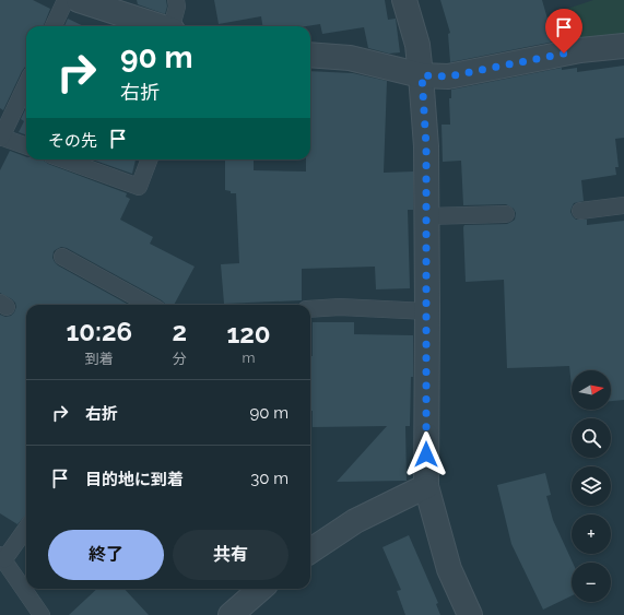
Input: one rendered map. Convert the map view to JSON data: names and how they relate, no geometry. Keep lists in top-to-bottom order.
{
  "north": "right",
  "page": {
    "turn": ["90 m", "右折"],
    "then": "その先",
    "eta": [
      "10:26",
      "到着",
      "2",
      "分",
      "120",
      "m"
    ],
    "map_buttons": ["+", "−"],
    "list": [
      {
        "name": "右折",
        "value": "90 m"
      },
      {
        "name": "目的地に到着",
        "value": "30 m"
      }
    ],
    "buttons": ["終了", "共有"]
  }
}
